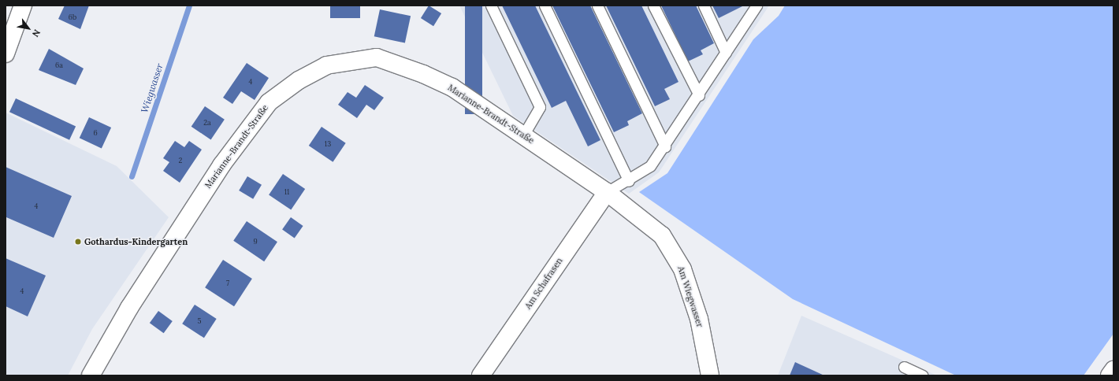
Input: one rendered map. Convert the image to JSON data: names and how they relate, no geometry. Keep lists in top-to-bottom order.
{
  "streets": {
    "street": ["Marianne-Brandt-Straße", "Am Schafrasen", "Am Wiegwasser"]
  },
  "crossings": [
    ["Marianne-Brandt-Straße", "Am Schafrasen"],
    ["Marianne-Brandt-Straße", "Am Wiegwasser"],
    ["Am Schafrasen", "Am Wiegwasser"]
  ],
  "water": ["Wiegwasser"],
  "places": ["Gothardus-Kindergarten"],
  "house_numbers": [
    "6b",
    "6a",
    "4",
    "2a",
    "6",
    "13",
    "2",
    "11",
    "4",
    "9",
    "7",
    "4",
    "5"
  ],
  "north": "bottom right"
}
